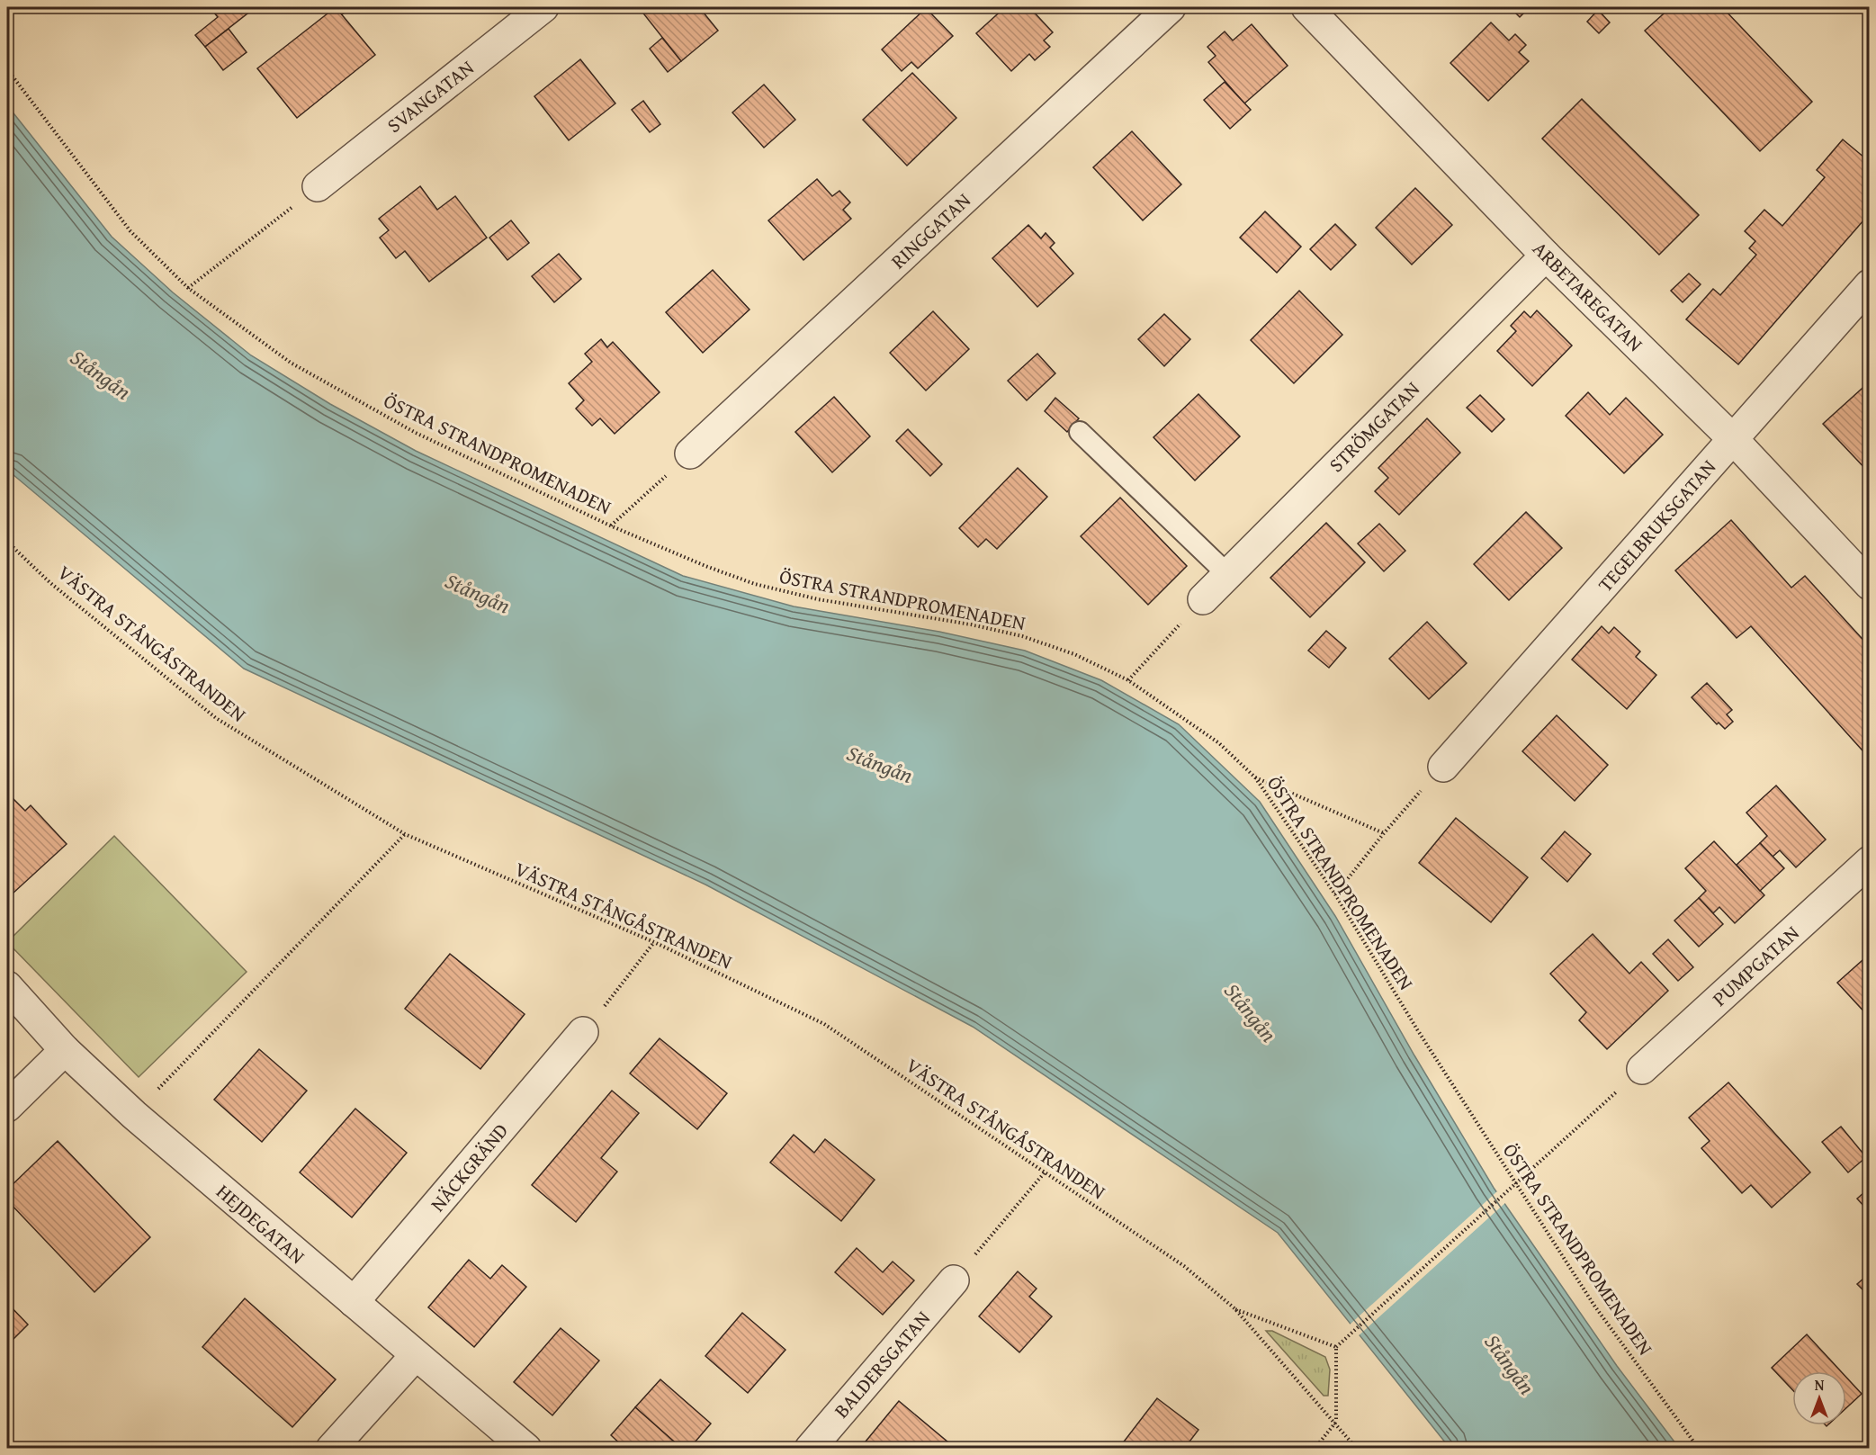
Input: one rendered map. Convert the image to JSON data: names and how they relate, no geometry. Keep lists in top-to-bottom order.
{
  "streets": {
    "street": [
      "SVANGATAN",
      "RINGGATAN",
      "ARBETAREGATAN",
      "STRÖMGATAN",
      "TEGELBRUKSGATAN",
      "PUMPGATAN",
      "NÄCKGRÄND",
      "HEJDEGATAN",
      "BALDERSGATAN"
    ],
    "path": ["ÖSTRA STRANDPROMENADEN", "VÄSTRA STÅNGÅSTRANDEN"]
  },
  "crossings": [
    ["ARBETAREGATAN", "STRÖMGATAN"],
    ["ARBETAREGATAN", "TEGELBRUKSGATAN"],
    ["NÄCKGRÄND", "HEJDEGATAN"]
  ],
  "water": ["Stångån"],
  "north": "top"
}
